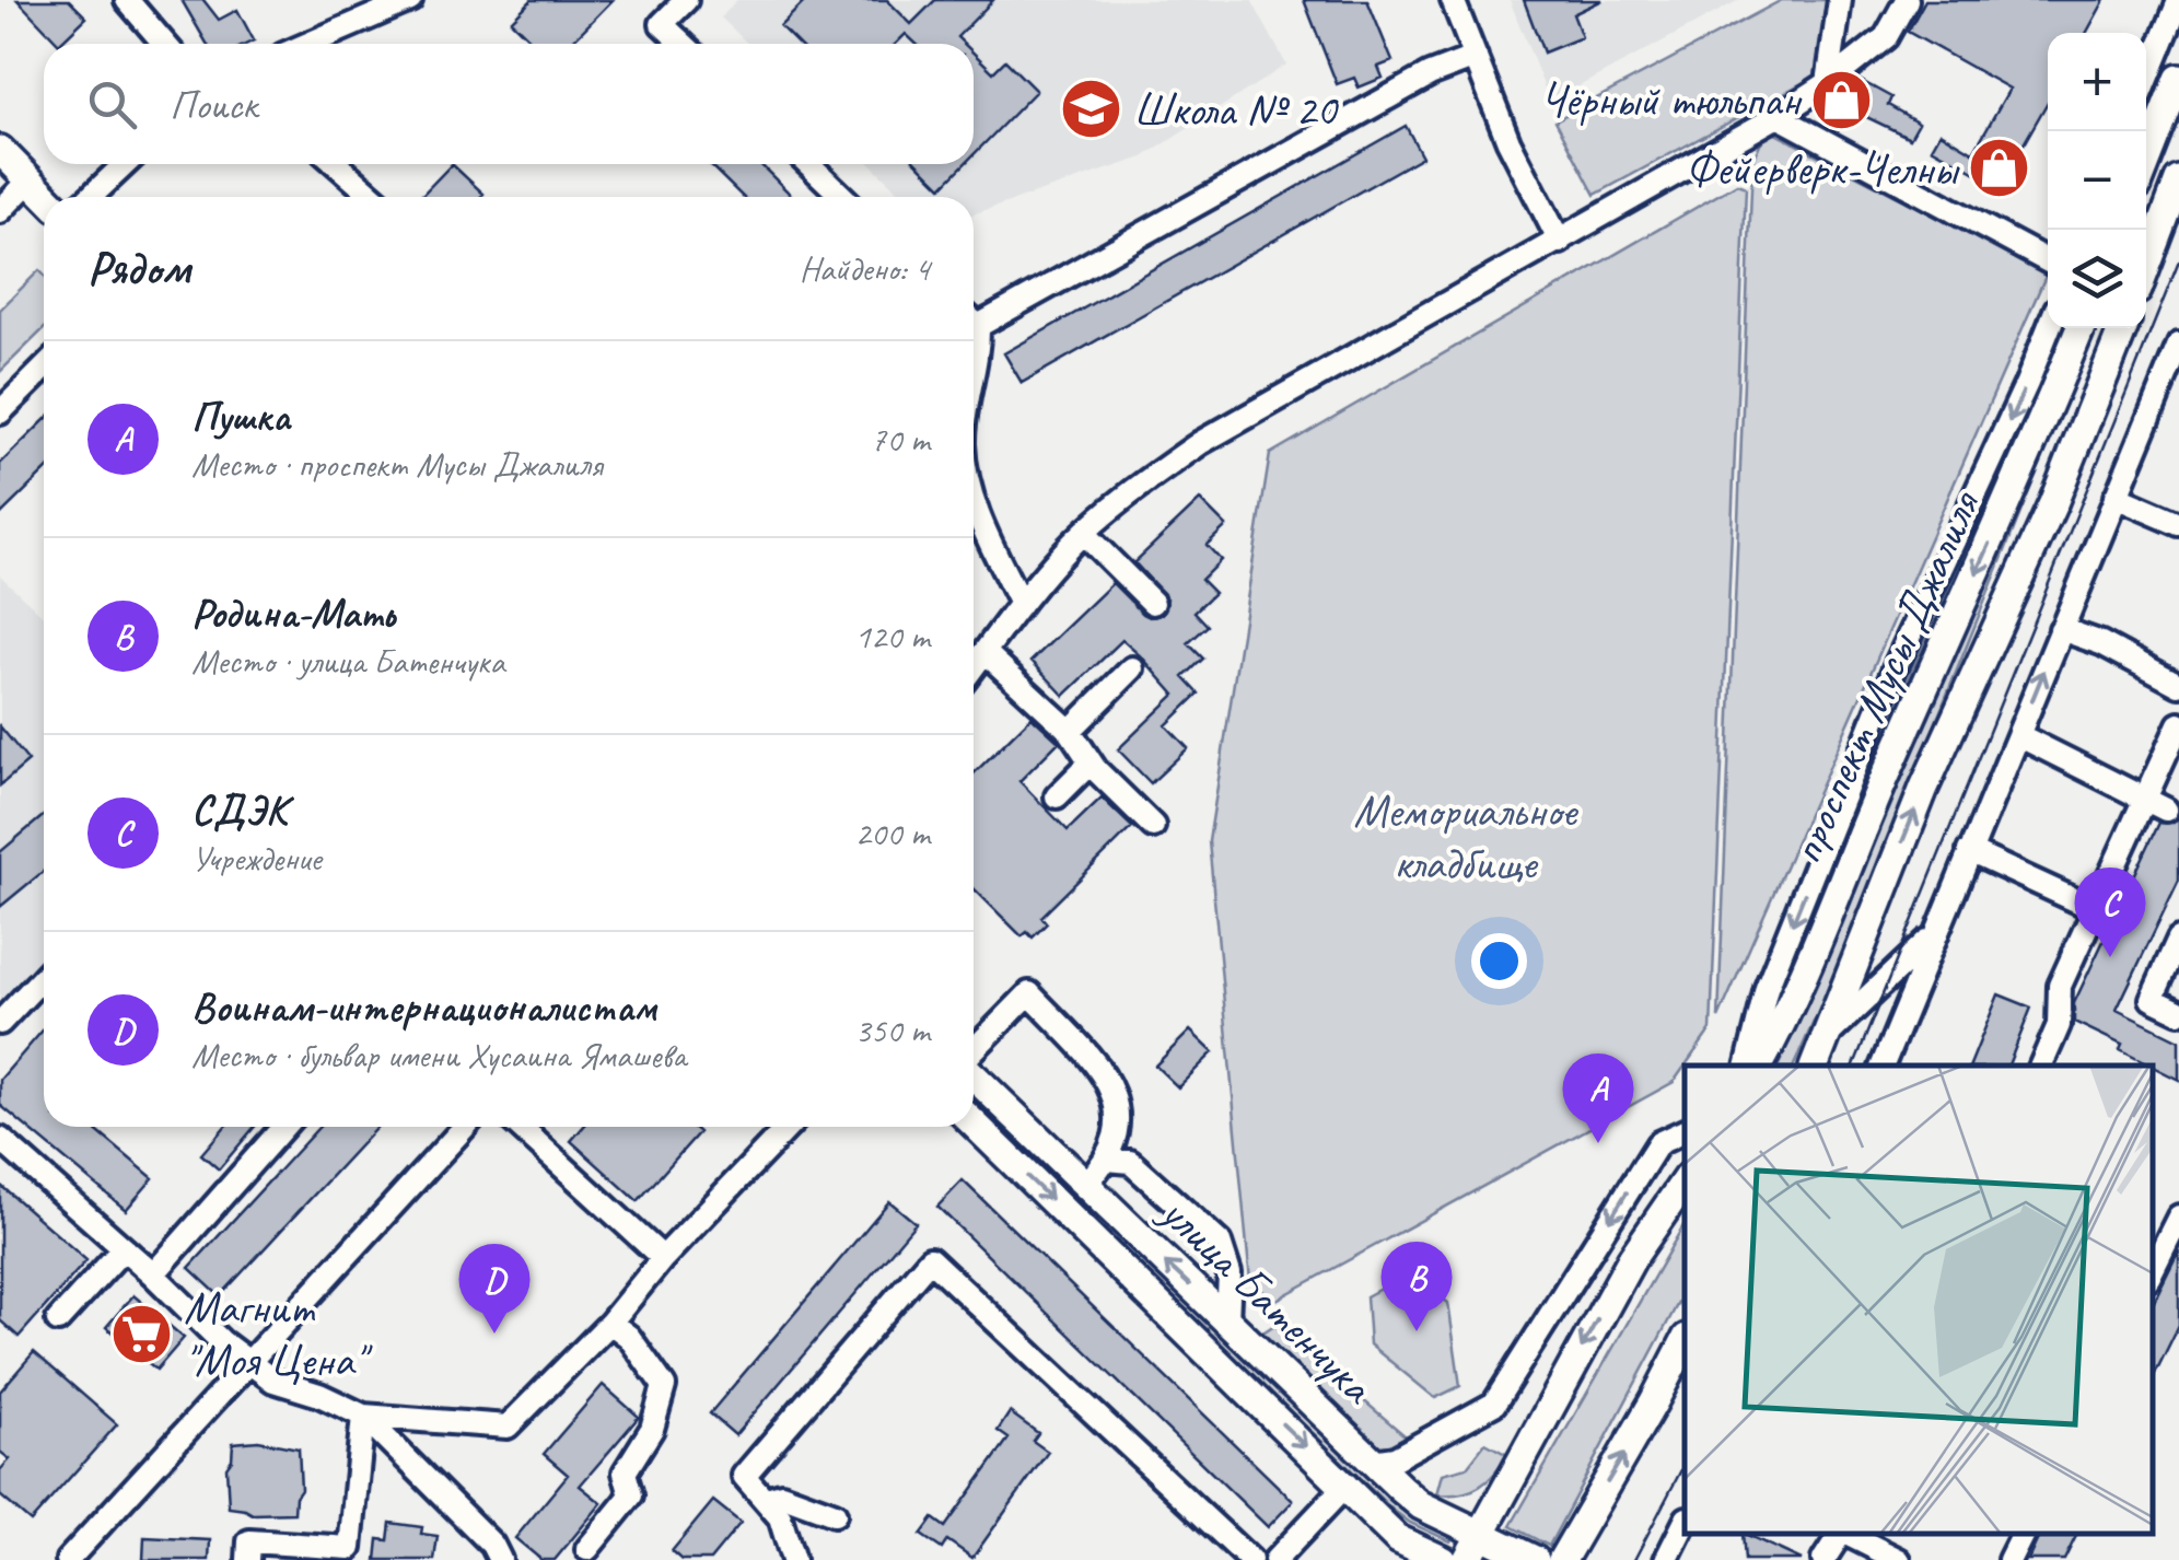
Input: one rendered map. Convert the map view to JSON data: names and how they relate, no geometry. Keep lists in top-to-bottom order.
{
  "streets": {
    "main road": ["проспект Мусы Джалиля", "улица Батенчука"]
  },
  "parks": ["Мемориальное кладбище"],
  "places": {
    "shop": ["Чёрный тюльпан", "Фейерверк-Челны"],
    "school or university": ["Школа № 20"],
    "supermarket": ["Магнит \"Моя Цена\""]
  },
  "page": {
    "map_buttons": ["+", "−"],
    "search": "Поиск",
    "heading": ["Рядом", "Найдено: 4"],
    "list": [
      {
        "mark": "A",
        "name": "Пушка",
        "note": "Место · проспект Мусы Джалиля",
        "value": "70 m"
      },
      {
        "mark": "B",
        "name": "Родина-Мать",
        "note": "Место · улица Батенчука",
        "value": "120 m"
      },
      {
        "mark": "C",
        "name": "СДЭК",
        "note": "Учреждение",
        "value": "200 m"
      },
      {
        "mark": "D",
        "name": "Воинам-интернационалистам",
        "note": "Место · бульвар имени Хусаина Ямашева",
        "value": "350 m"
      }
    ],
    "pins": [
      "C",
      "A",
      "B",
      "D"
    ]
  }
}
